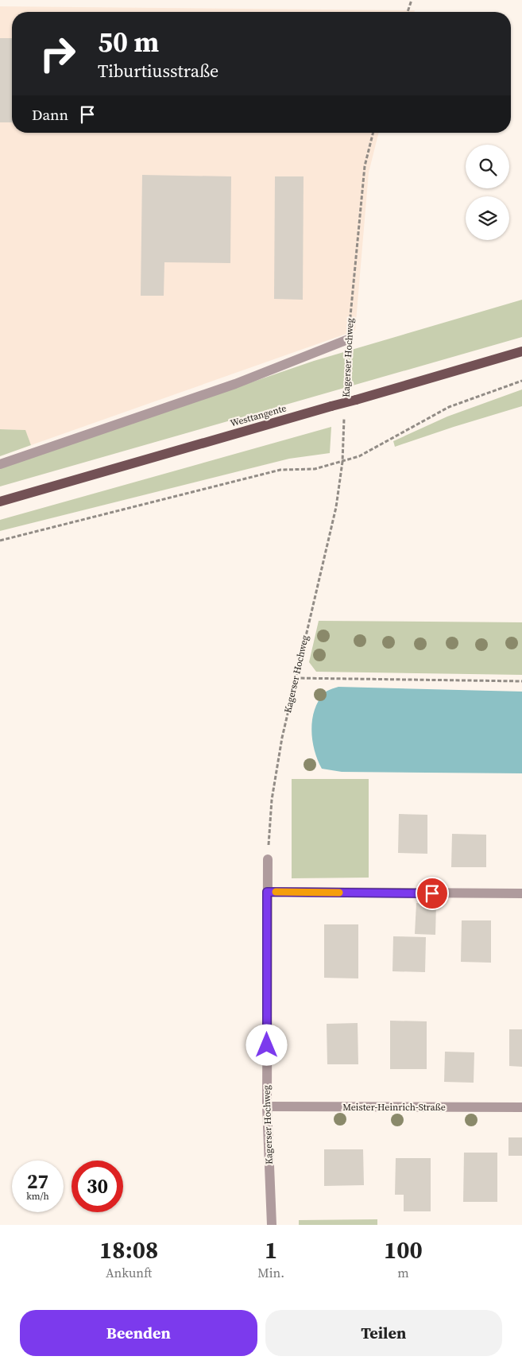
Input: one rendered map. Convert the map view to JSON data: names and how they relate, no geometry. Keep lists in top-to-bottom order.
{
  "streets": {
    "main road": ["Westtangente"],
    "street": ["Kagerser Hochweg", "Meister-Heinrich-Straße"]
  },
  "crossings": [
    ["Kagerser Hochweg", "Meister-Heinrich-Straße"]
  ],
  "page": {
    "turn": ["50 m", "Tiburtiusstraße"],
    "then": "Dann",
    "speed": "27 km/h",
    "limit": "30",
    "eta": [
      "18:08",
      "Ankunft",
      "1",
      "Min.",
      "100",
      "m"
    ],
    "buttons": ["Beenden", "Teilen"]
  }
}
